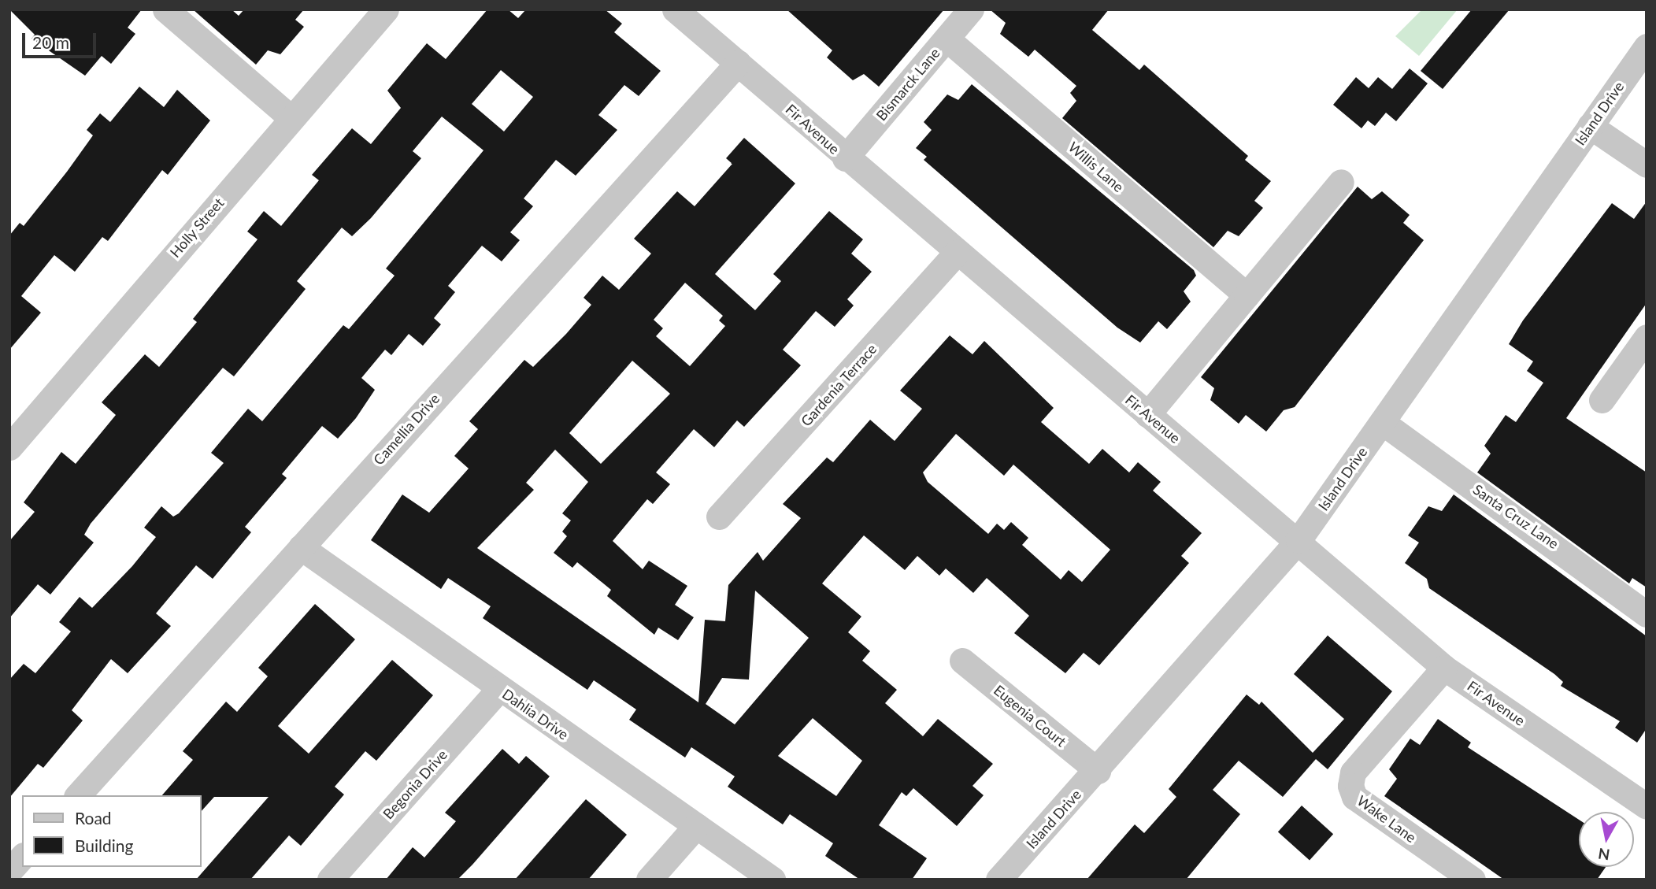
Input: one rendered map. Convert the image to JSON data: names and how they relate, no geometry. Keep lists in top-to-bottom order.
{
  "streets": {
    "street": [
      "Bismarck Lane",
      "Island Drive",
      "Fir Avenue",
      "Willis Lane",
      "Holly Street",
      "Gardenia Terrace",
      "Camellia Drive",
      "Santa Cruz Lane",
      "Dahlia Drive",
      "Eugenia Court",
      "Begonia Drive",
      "Wake Lane"
    ]
  },
  "crossings": [
    ["Bismarck Lane", "Fir Avenue"],
    ["Bismarck Lane", "Willis Lane"],
    ["Island Drive", "Fir Avenue"],
    ["Island Drive", "Santa Cruz Lane"],
    ["Island Drive", "Eugenia Court"],
    ["Fir Avenue", "Gardenia Terrace"],
    ["Fir Avenue", "Camellia Drive"],
    ["Fir Avenue", "Wake Lane"],
    ["Camellia Drive", "Dahlia Drive"],
    ["Dahlia Drive", "Begonia Drive"]
  ],
  "legend": ["Road", "Building"],
  "scale_bar": "20 m",
  "north": "bottom"
}
